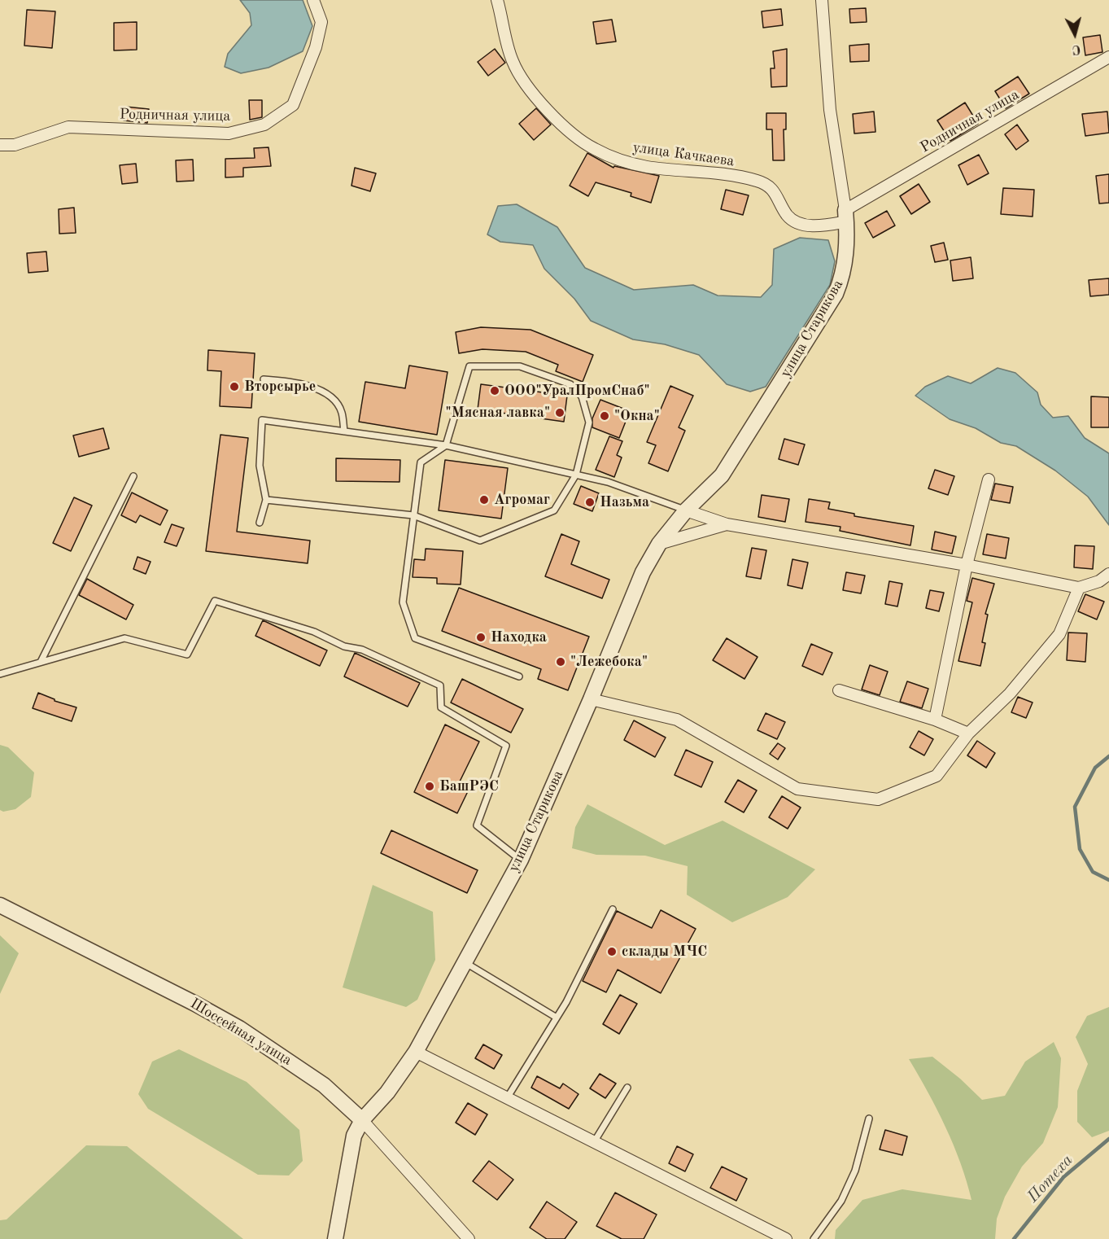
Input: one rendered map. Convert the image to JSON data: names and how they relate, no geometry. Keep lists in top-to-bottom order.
{
  "streets": {
    "street": [
      "Родничная улица",
      "улица Качкаева",
      "улица Старикова",
      "Шоссейная улица"
    ]
  },
  "crossings": [
    ["Родничная улица", "улица Качкаева"],
    ["Родничная улица", "улица Старикова"],
    ["улица Качкаева", "улица Старикова"],
    ["улица Старикова", "Шоссейная улица"]
  ],
  "water": ["Потеха"],
  "places": [
    "Вторсырье",
    "ООО\"УралПромСнаб\"",
    "\"Мясная лавка\"",
    "\"Окна\"",
    "Агромаг",
    "Назьма",
    "Находка",
    "\"Лежебока\"",
    "БашРЭС",
    "склады МЧС"
  ],
  "north": "bottom"
}
